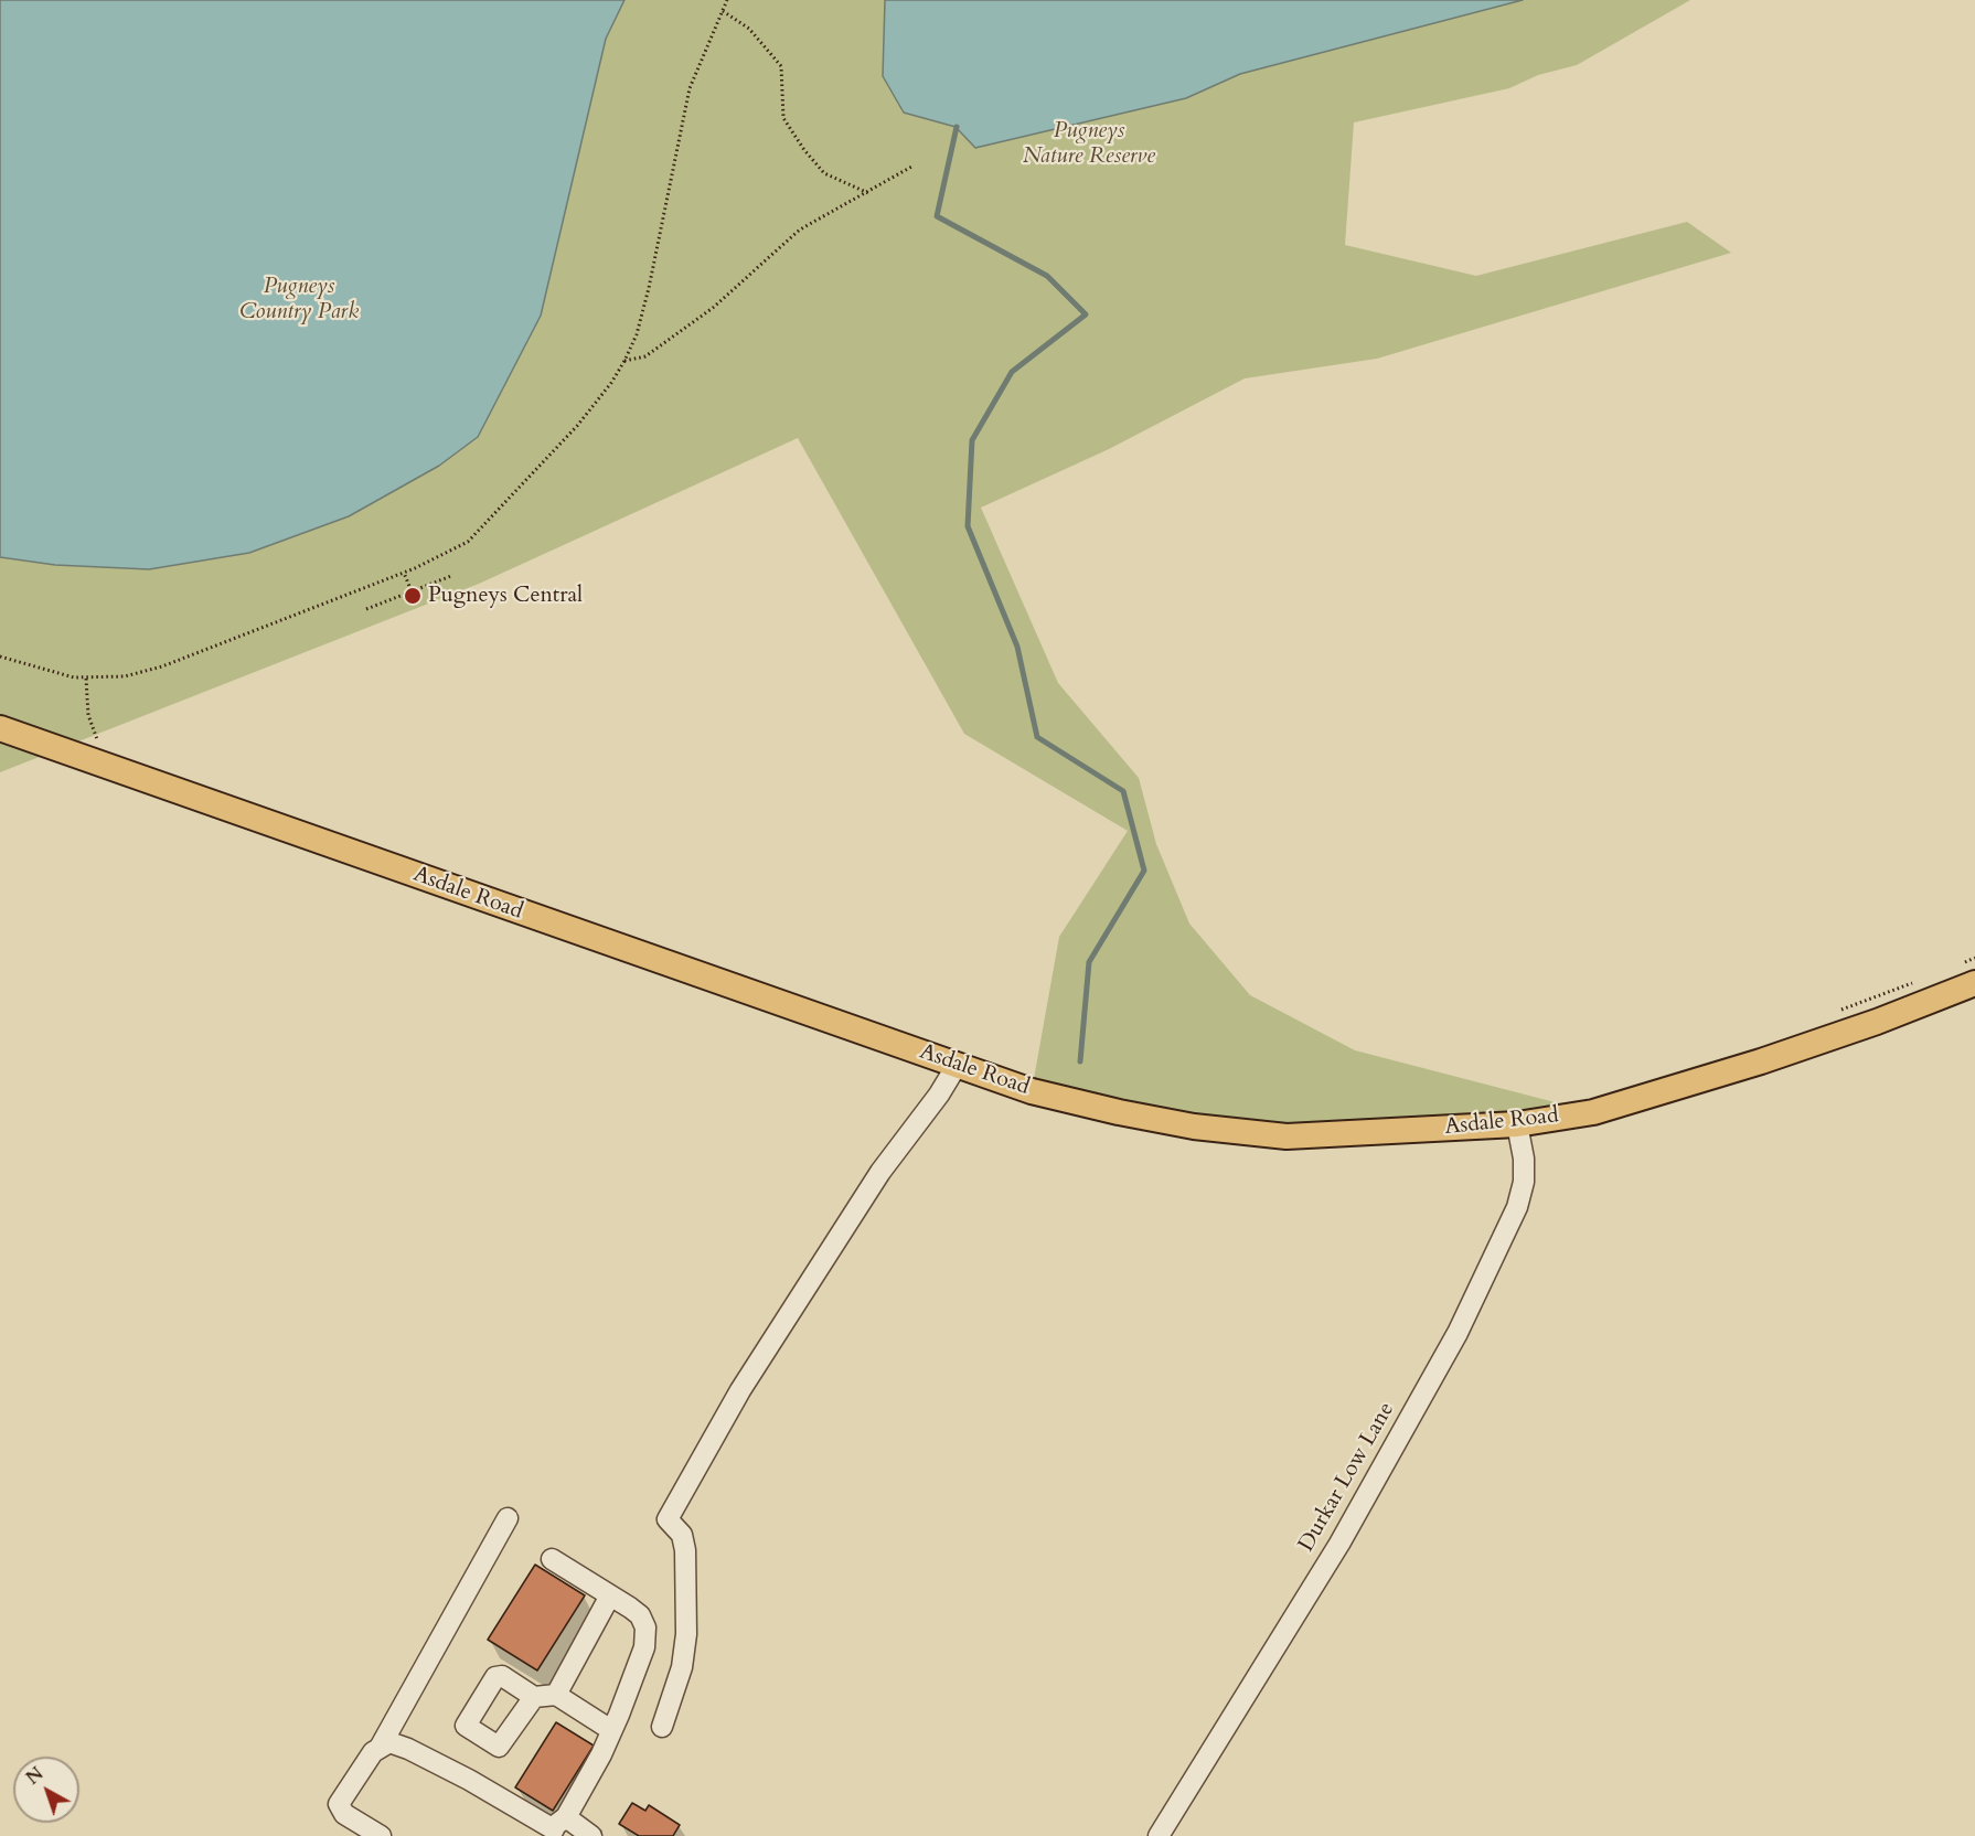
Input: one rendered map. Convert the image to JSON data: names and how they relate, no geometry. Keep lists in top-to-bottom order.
{
  "streets": {
    "main road": ["Asdale Road"],
    "street": ["Durkar Low Lane"]
  },
  "crossings": [
    ["Asdale Road", "Durkar Low Lane"]
  ],
  "parks": ["Pugneys Nature Reserve", "Pugneys Country Park"],
  "places": ["Pugneys Central"],
  "north": "top left"
}
